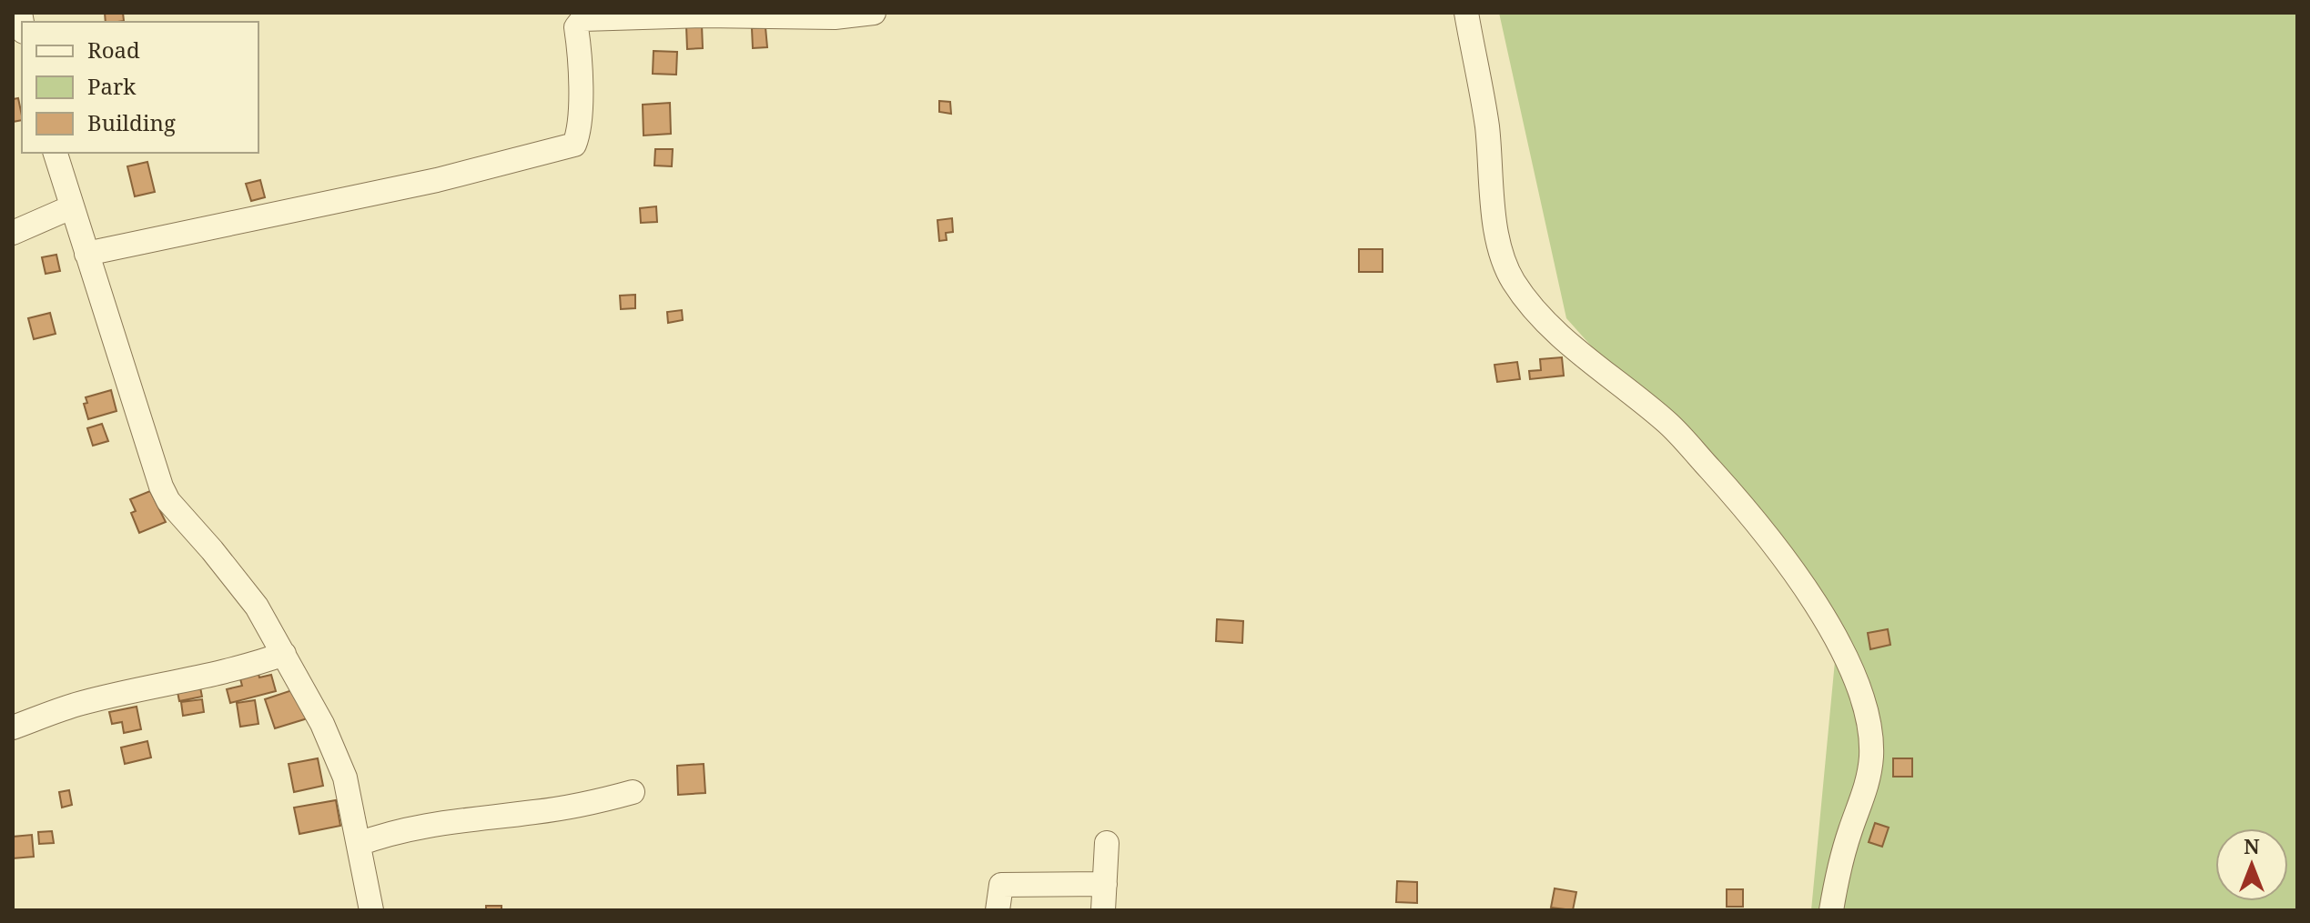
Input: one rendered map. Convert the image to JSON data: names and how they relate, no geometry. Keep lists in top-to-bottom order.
{
  "legend": ["Road", "Park", "Building"],
  "north": "top"
}
